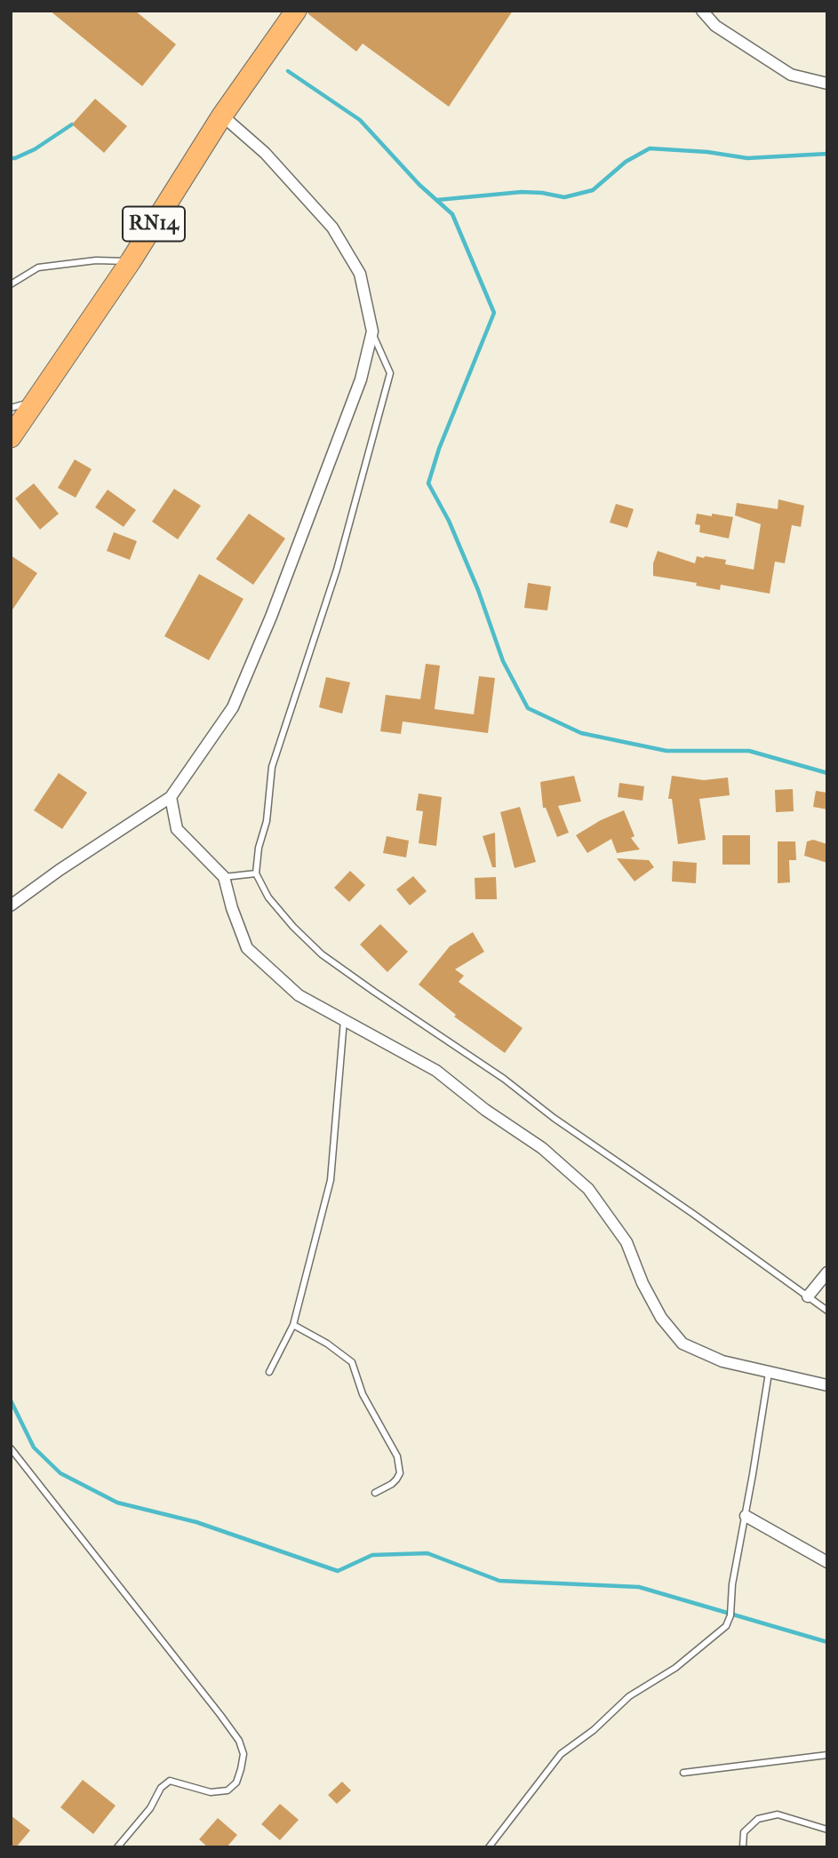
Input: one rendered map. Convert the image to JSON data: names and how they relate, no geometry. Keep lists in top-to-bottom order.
{
  "streets": {
    "highway": ["RN14"]
  }
}
